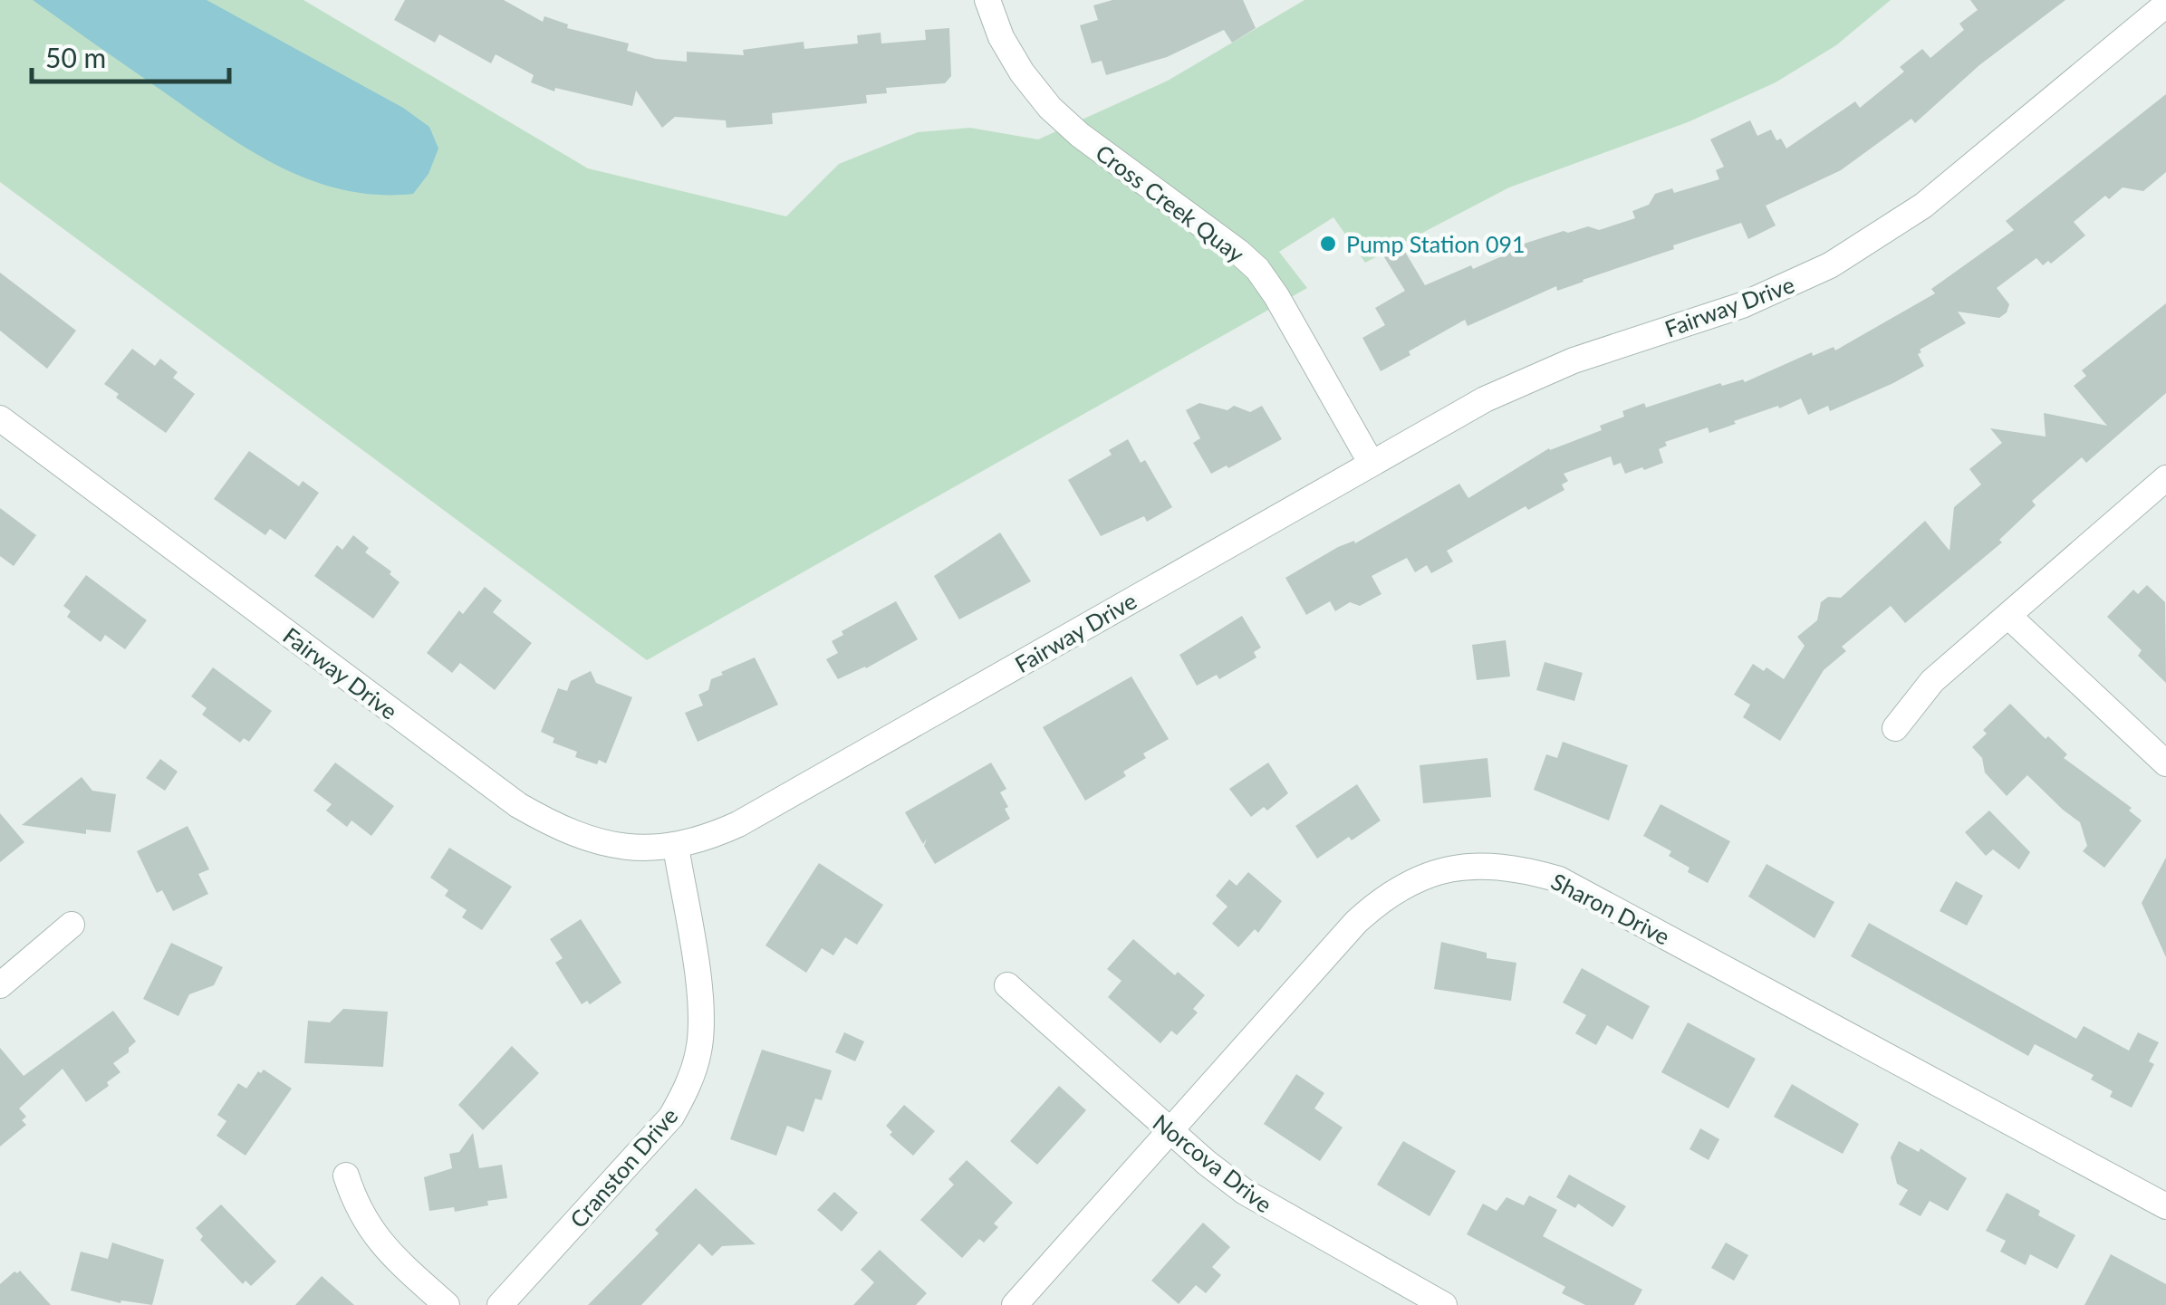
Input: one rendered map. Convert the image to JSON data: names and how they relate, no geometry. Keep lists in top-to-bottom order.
{
  "streets": {
    "street": [
      "Cross Creek Quay",
      "Fairway Drive",
      "Sharon Drive",
      "Norcova Drive",
      "Cranston Drive"
    ]
  },
  "crossings": [
    ["Cross Creek Quay", "Fairway Drive"],
    ["Fairway Drive", "Cranston Drive"],
    ["Sharon Drive", "Norcova Drive"]
  ],
  "places": ["Pump Station 091"],
  "scale_bar": "50 m"
}
